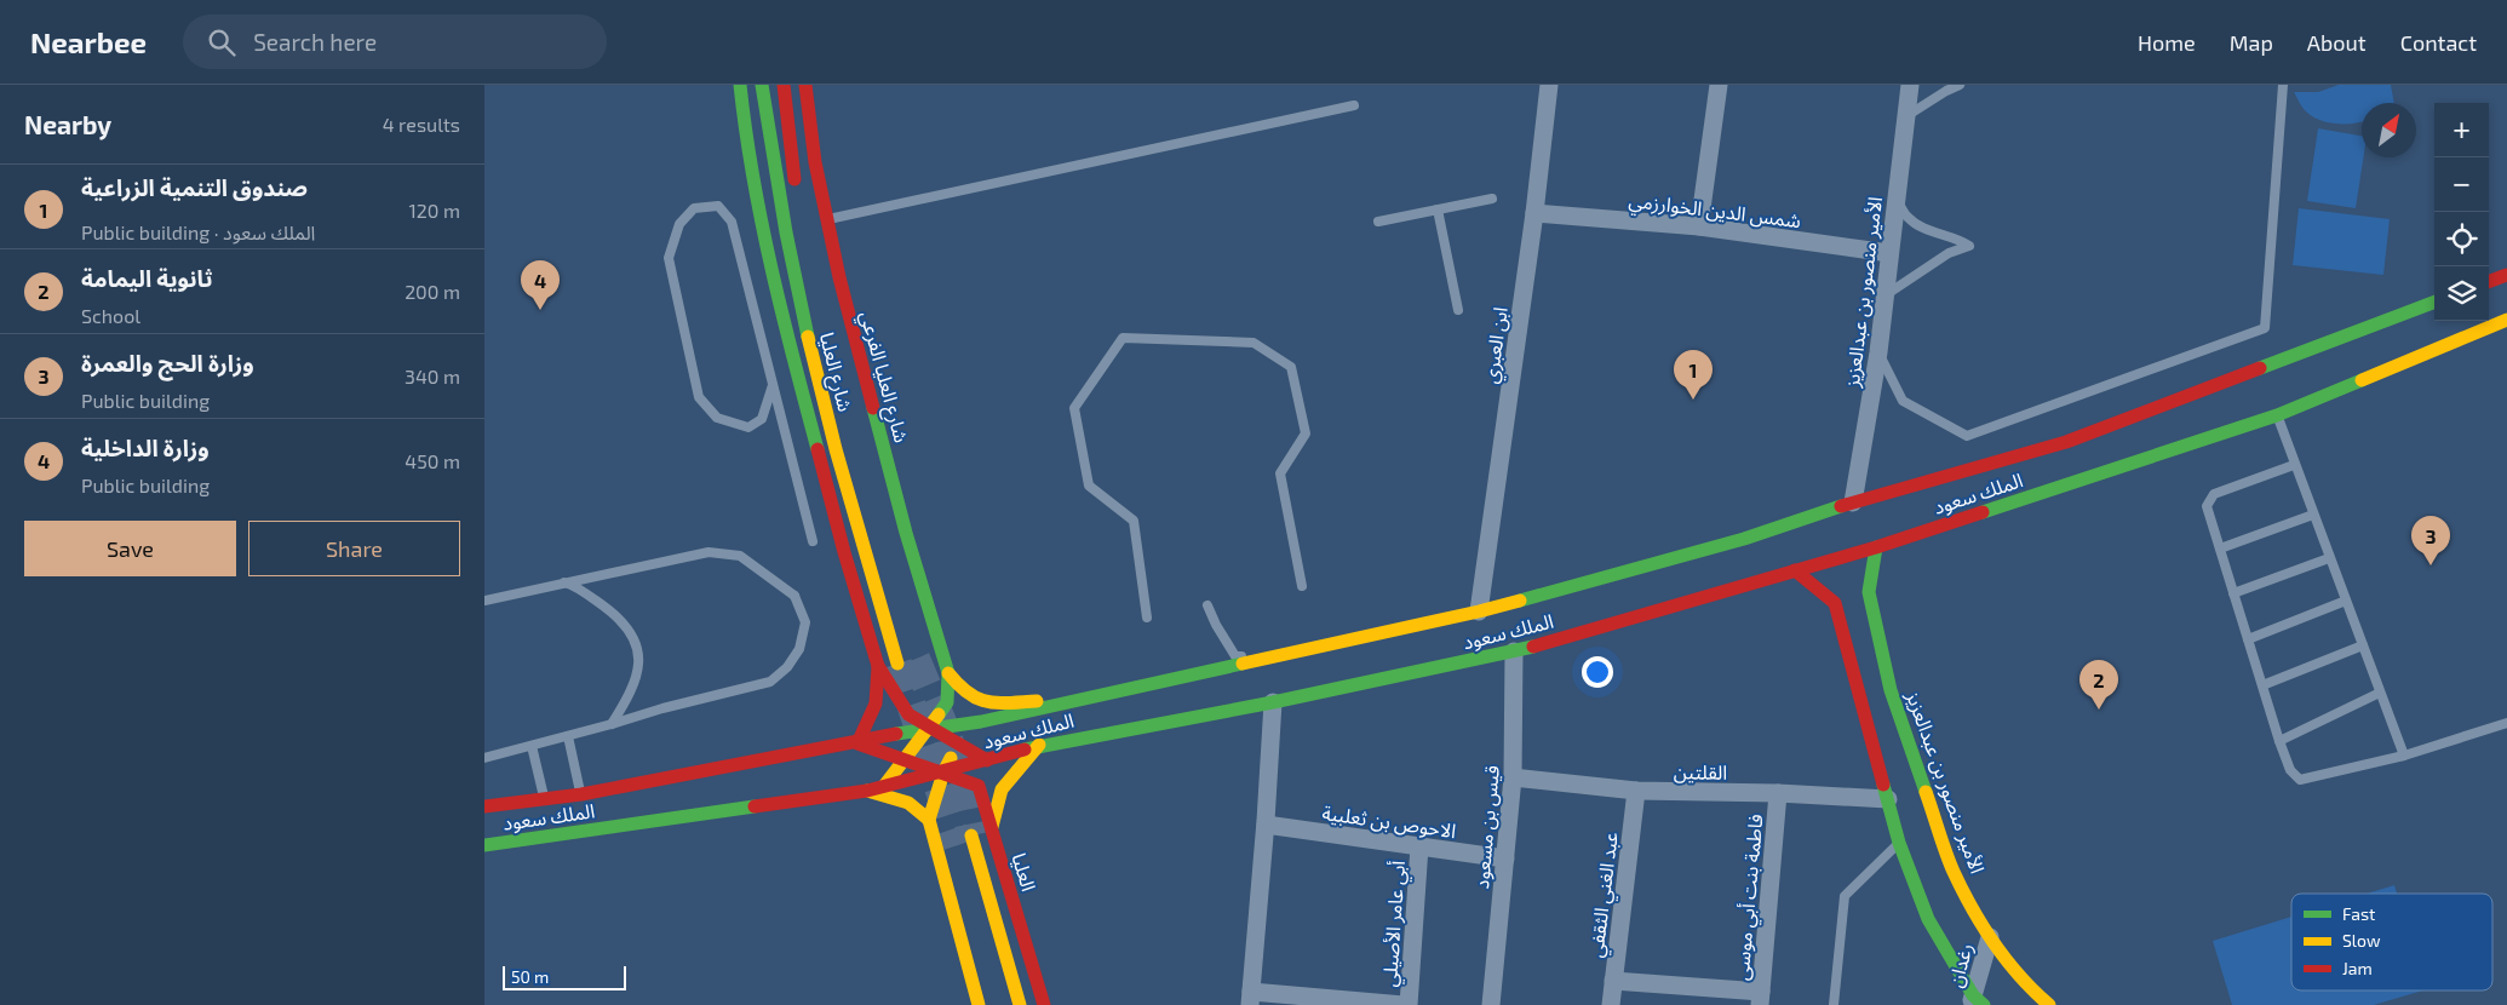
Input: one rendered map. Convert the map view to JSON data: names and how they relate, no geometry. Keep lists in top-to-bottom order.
{
  "streets": {
    "main road": [
      "الأمير منصور بن عبدالعزيز",
      "شارع العليا",
      "شارع العليا الفرعي",
      "الملك سعود",
      "العليا"
    ],
    "street": [
      "شمس الدين الخوارزمي",
      "ابن العبري",
      "القلتين",
      "الاحوص بن ثعلبية",
      "قيس بن مسعود",
      "عبد الغني الثقفي",
      "فاطمة بنت أبي موسى",
      "أبي عامر الأصيلي",
      "رغدان"
    ]
  },
  "crossings": [
    ["شمس الدين الخوارزمي", "الأمير منصور بن عبدالعزيز"],
    ["شمس الدين الخوارزمي", "ابن العبري"],
    ["الأمير منصور بن عبدالعزيز", "الملك سعود"],
    ["الأمير منصور بن عبدالعزيز", "رغدان"],
    ["ابن العبري", "الملك سعود"],
    ["شارع العليا الفرعي", "الملك سعود"],
    ["شارع العليا الفرعي", "العليا"],
    ["الملك سعود", "قيس بن مسعود"],
    ["الملك سعود", "العليا"],
    ["القلتين", "قيس بن مسعود"],
    ["القلتين", "عبد الغني الثقفي"],
    ["القلتين", "فاطمة بنت أبي موسى"],
    ["الاحوص بن ثعلبية", "قيس بن مسعود"],
    ["الاحوص بن ثعلبية", "أبي عامر الأصيلي"]
  ],
  "legend": ["Fast", "Slow", "Jam"],
  "scale_bar": "50 m",
  "north": "top right",
  "page": {
    "header": "Nearbee",
    "search": "Search here",
    "nav": [
      "Home",
      "Map",
      "About",
      "Contact"
    ],
    "heading": ["Nearby", "4 results"],
    "map_buttons": ["+", "−"],
    "list": [
      {
        "mark": "1",
        "name": "صندوق التنمية الزراعية",
        "note": "Public building · الملك سعود",
        "value": "120 m"
      },
      {
        "mark": "2",
        "name": "ثانوية اليمامة",
        "note": "School",
        "value": "200 m"
      },
      {
        "mark": "3",
        "name": "وزارة الحج والعمرة",
        "note": "Public building",
        "value": "340 m"
      },
      {
        "mark": "4",
        "name": "وزارة الداخلية",
        "note": "Public building",
        "value": "450 m"
      }
    ],
    "pins": [
      "4",
      "1",
      "3",
      "2"
    ],
    "buttons": ["Save", "Share"],
    "scale": "50 m"
  }
}
